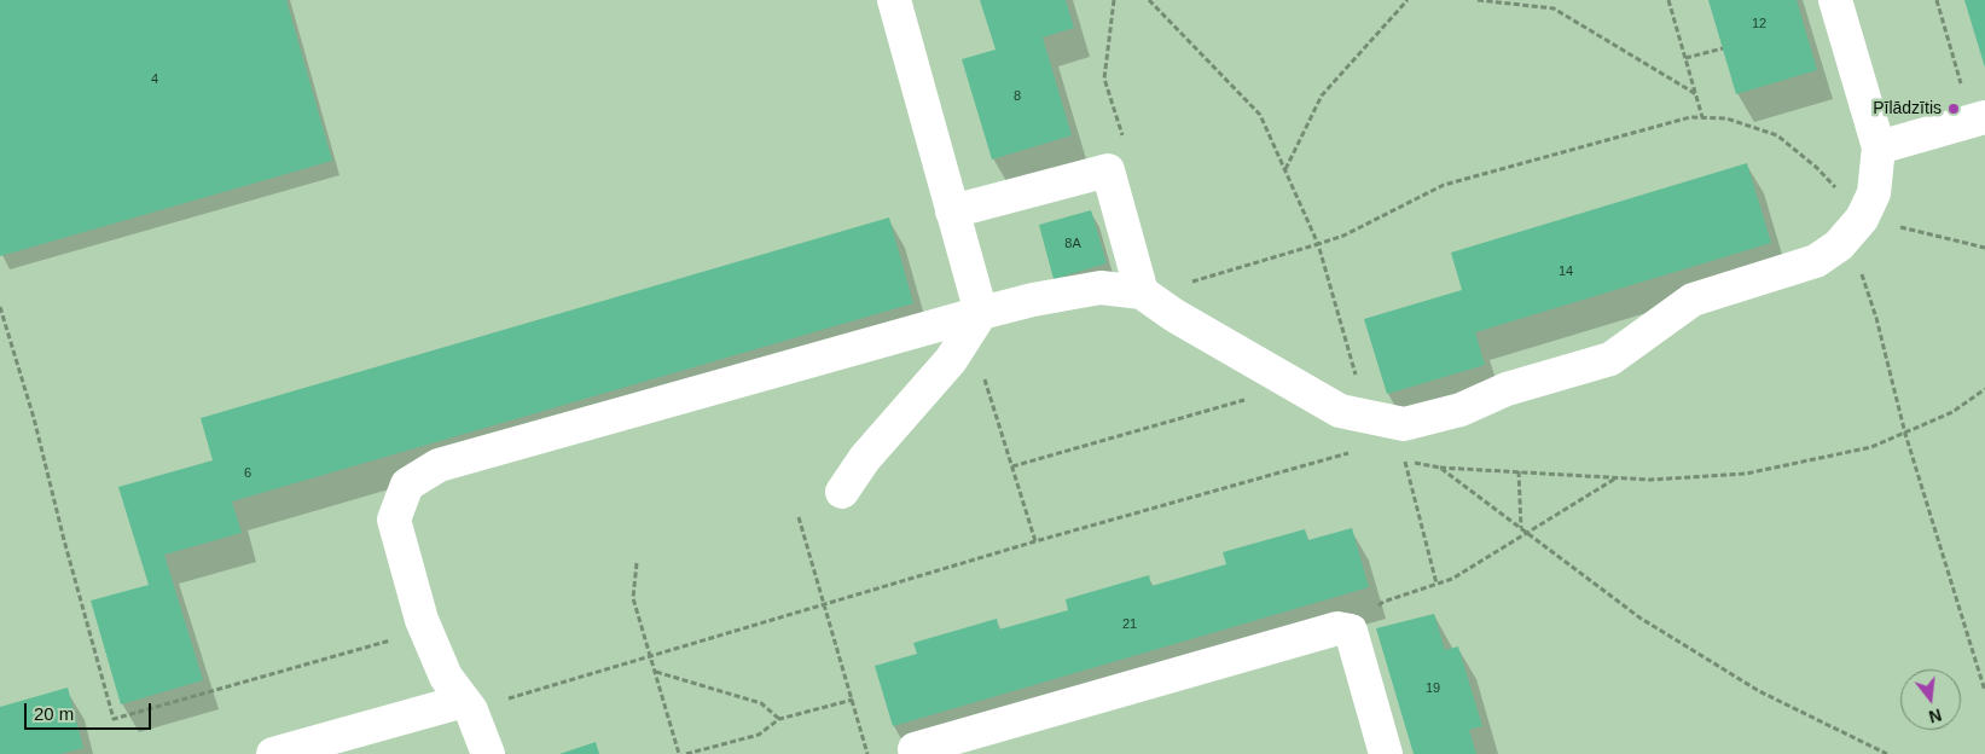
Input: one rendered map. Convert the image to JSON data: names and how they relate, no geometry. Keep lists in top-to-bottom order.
{
  "places": ["Pīlādzītis"],
  "house_numbers": [
    "12",
    "4",
    "8",
    "8A",
    "14",
    "6",
    "21",
    "19"
  ],
  "scale_bar": "20 m",
  "north": "bottom"
}
